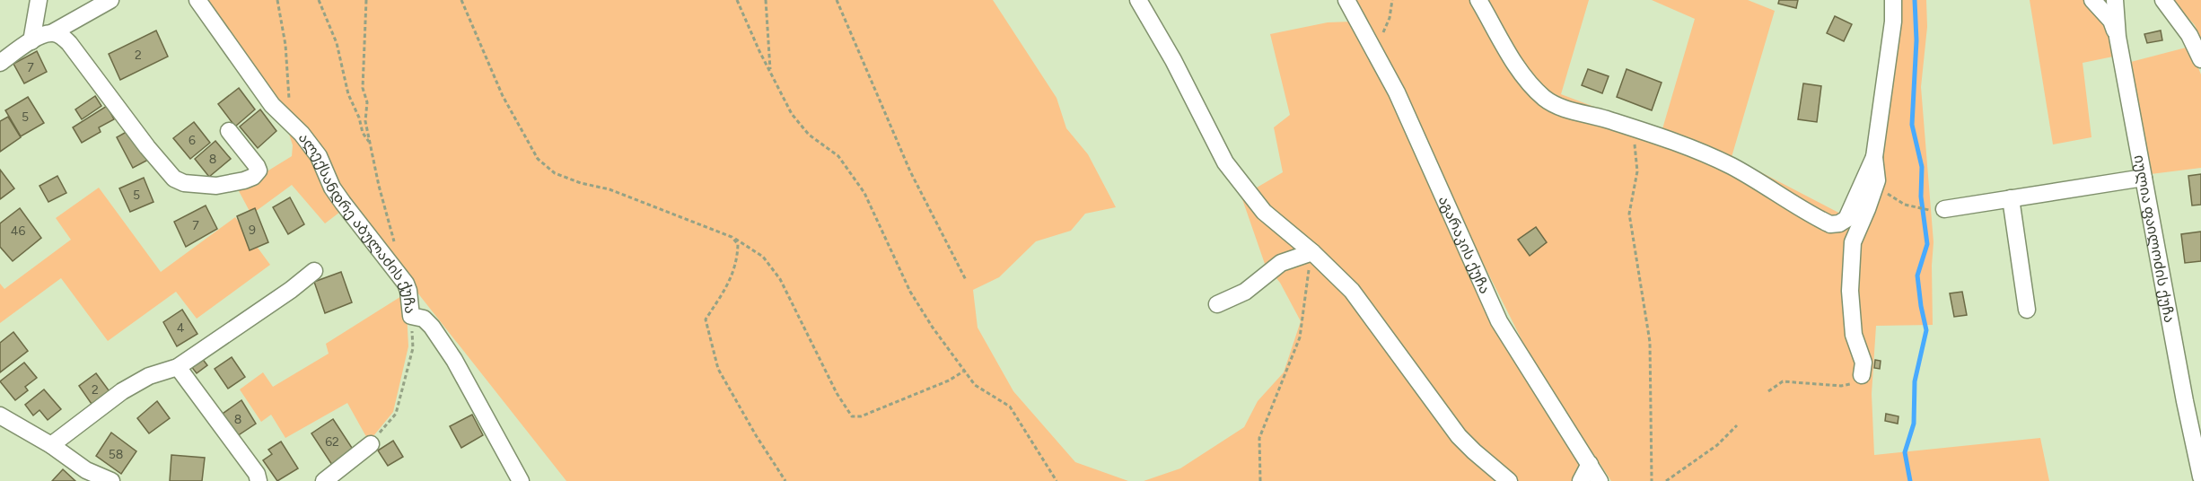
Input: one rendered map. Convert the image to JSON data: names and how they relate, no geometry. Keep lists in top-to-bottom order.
{
  "streets": {
    "street": ["ალექსანდრე აბულაძის ქუჩა", "იულია ფაილოძის ქუჩა", "აგარაკის ქუჩა"]
  },
  "house_numbers": [
    "2",
    "7",
    "5",
    "6",
    "8",
    "5",
    "7",
    "9",
    "46",
    "4",
    "2",
    "8",
    "62",
    "58"
  ]
}
